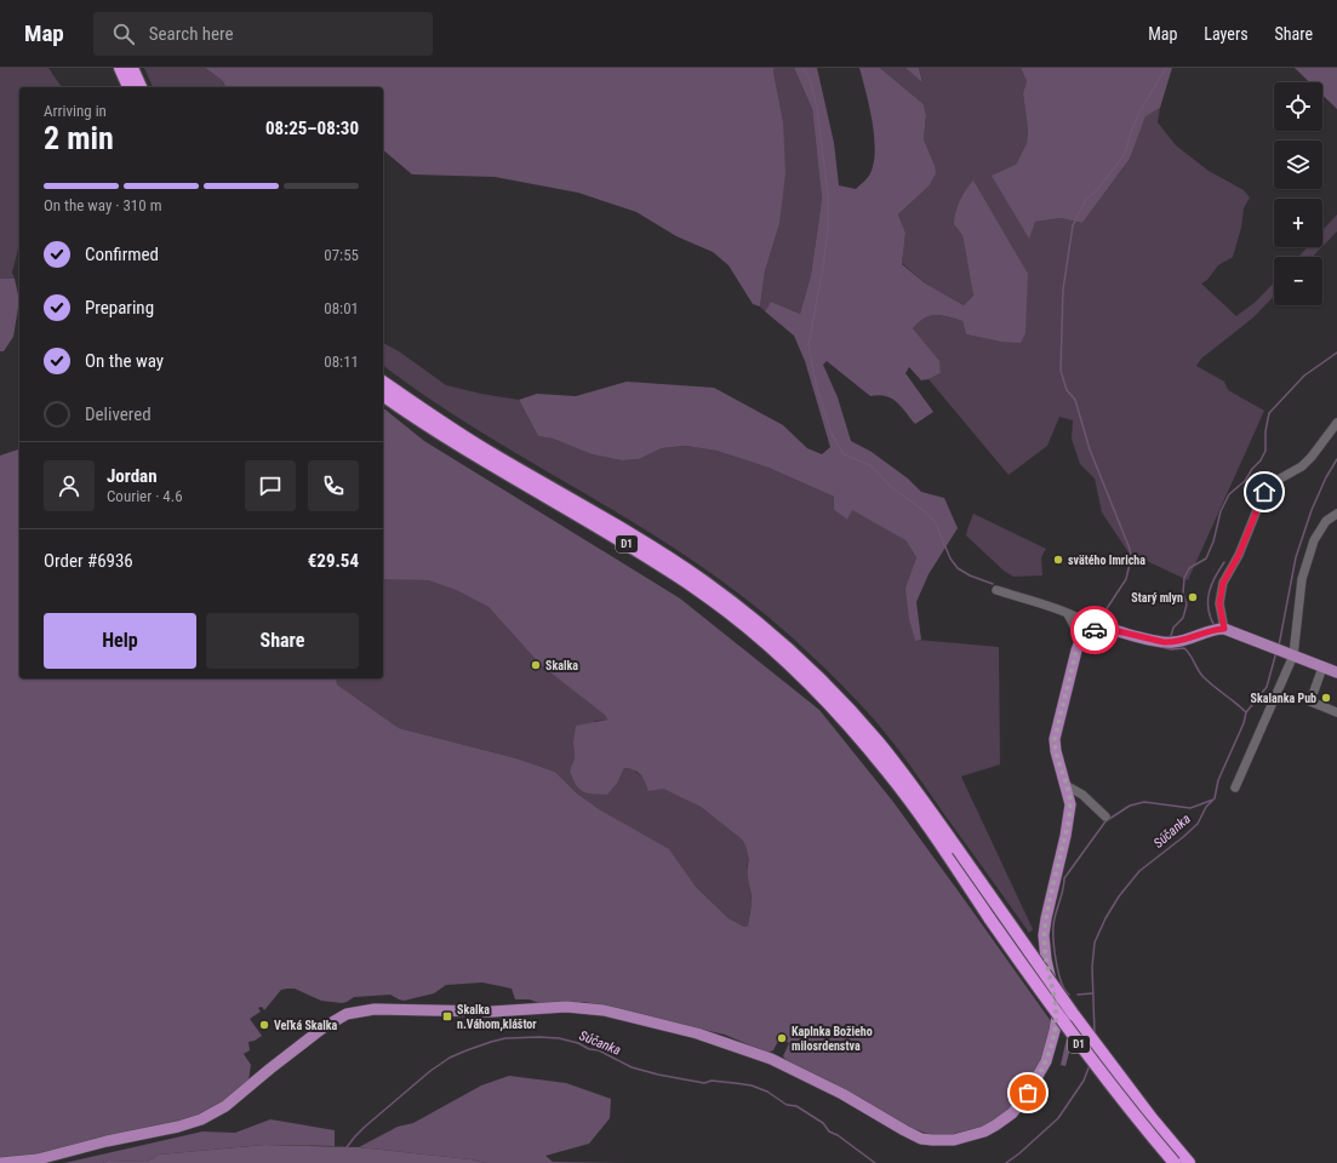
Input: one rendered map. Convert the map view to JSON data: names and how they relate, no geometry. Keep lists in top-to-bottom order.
{
  "streets": {
    "highway": ["D1"]
  },
  "water": ["Súčanka"],
  "places": {
    "other": [
      "svätého Imricha",
      "Starý mlyn",
      "Skalka",
      "Skalanka Pub",
      "Veľká Skalka",
      "Kaplnka Božieho milosrdenstva"
    ],
    "transit": ["Skalka n.Váhom,kláštor"]
  },
  "page": {
    "header": "Map",
    "search": "Search here",
    "nav": ["Map", "Layers", "Share"],
    "map_buttons": ["+", "−"],
    "heading": ["2 min", "Arriving in", "08:25–08:30"],
    "panel": [
      "Jordan",
      "Courier · 4.6",
      "Order #6936",
      "€29.54"
    ],
    "bar": "On the way · 310 m",
    "list": [
      ["Confirmed", "07:55"],
      ["Preparing", "08:01"],
      ["On the way", "08:11"],
      "Delivered"
    ],
    "buttons": ["Help", "Share"]
  }
}
